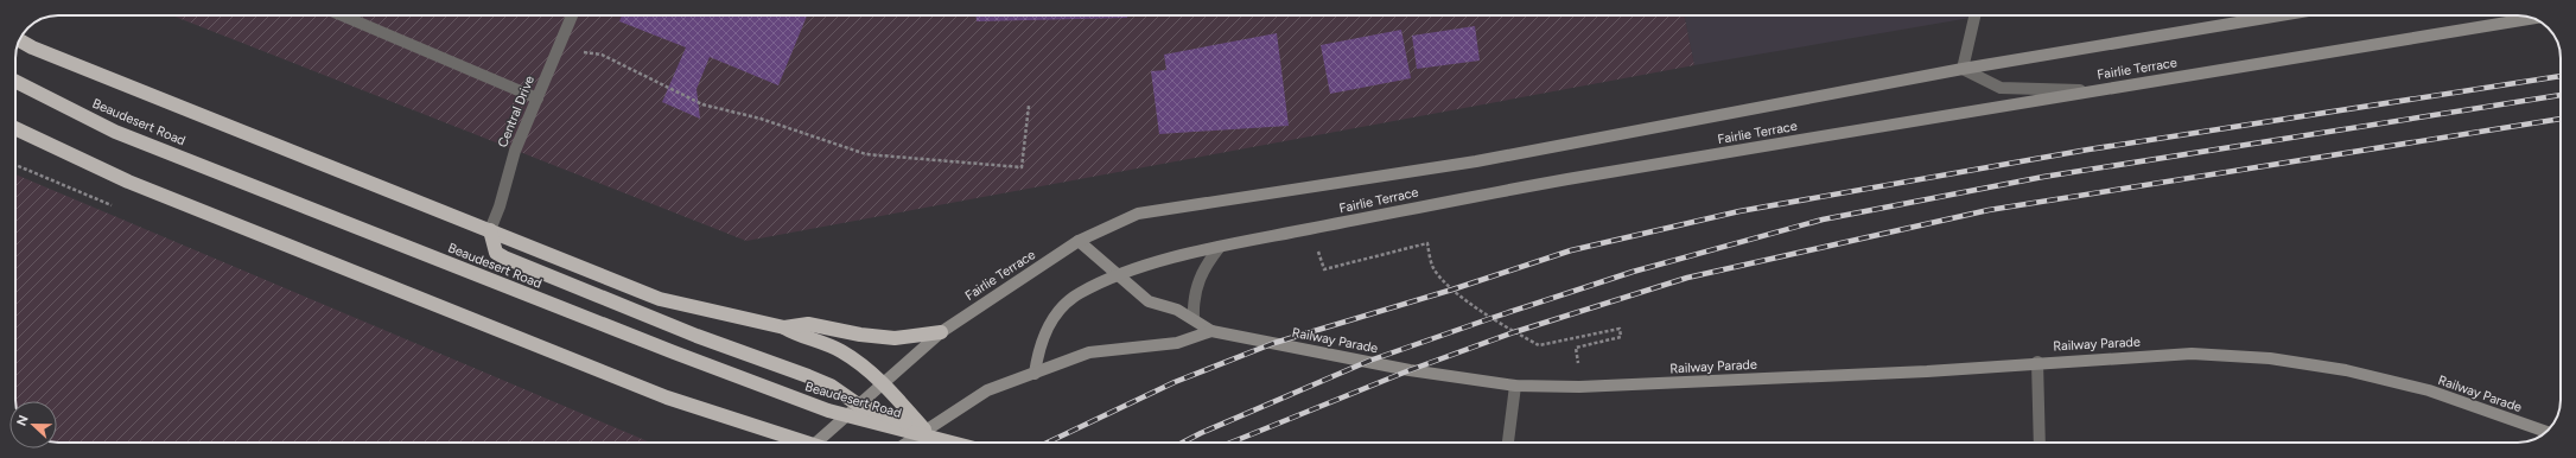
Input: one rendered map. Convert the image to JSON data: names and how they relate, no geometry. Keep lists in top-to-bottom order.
{
  "streets": {
    "highway": ["Beaudesert Road"],
    "street": ["Fairlie Terrace", "Central Drive", "Railway Parade"]
  },
  "north": "left"
}
